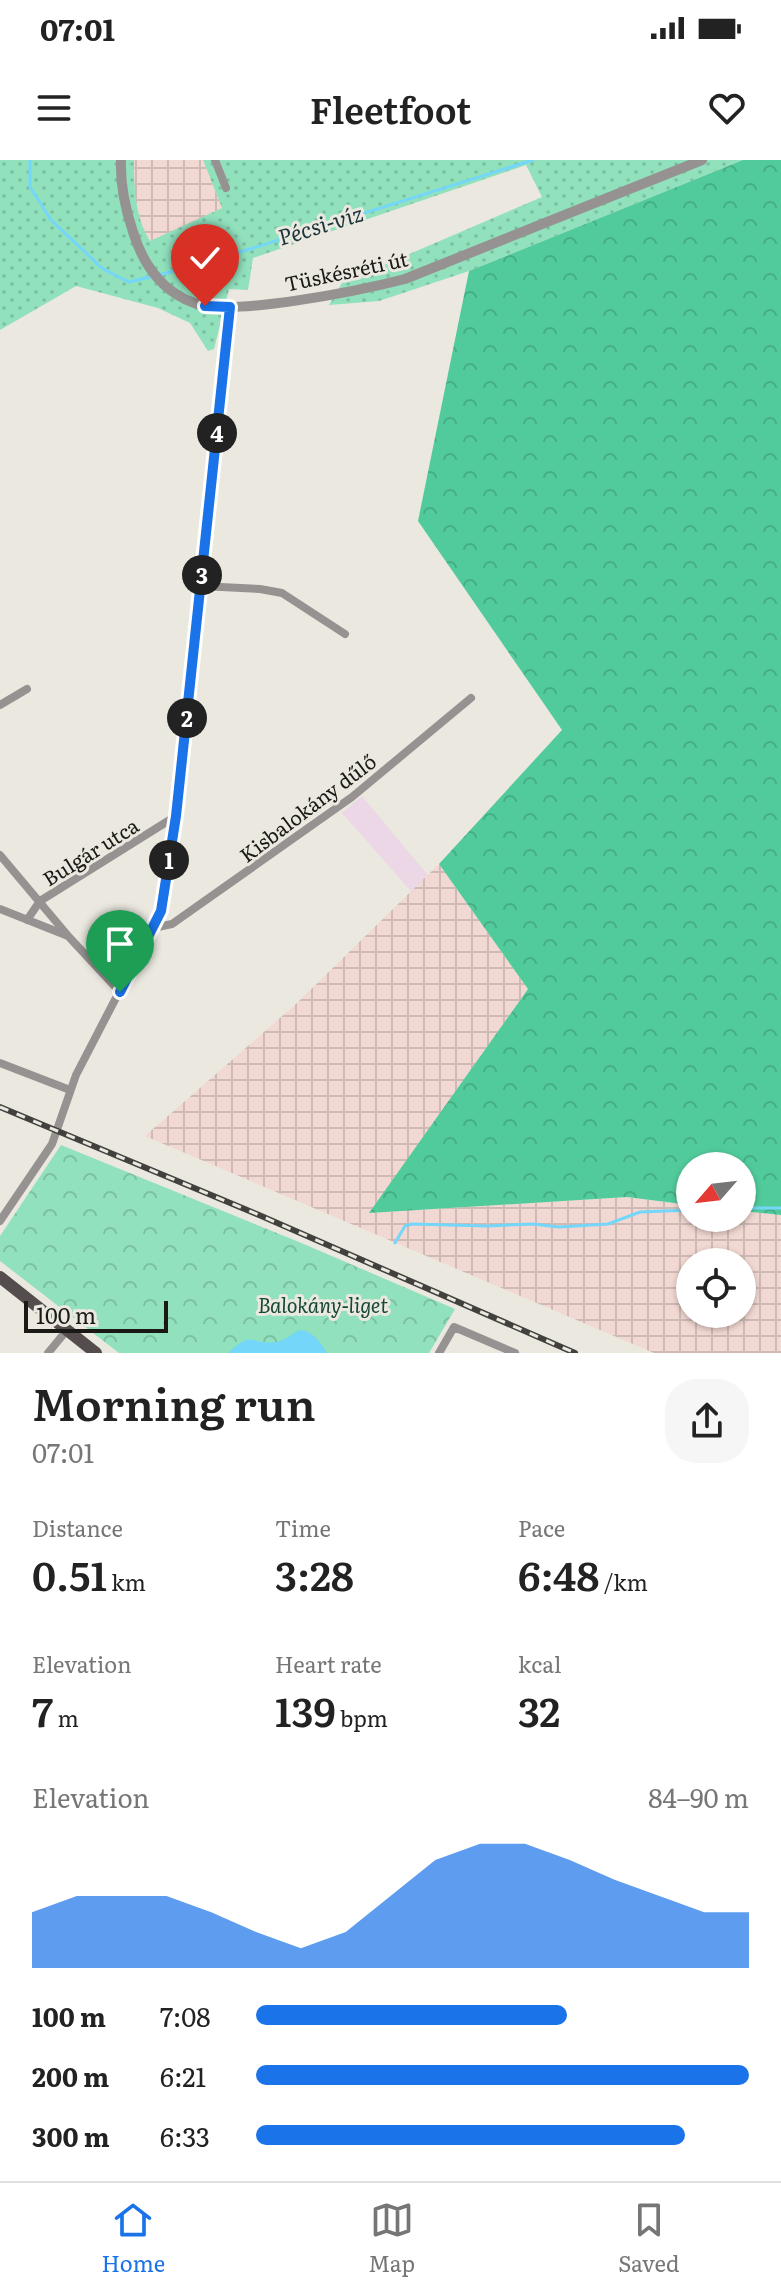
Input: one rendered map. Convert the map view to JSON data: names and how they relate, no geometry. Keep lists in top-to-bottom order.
{
  "streets": {
    "street": ["Tüskésréti út", "Kisbalokány dűlő", "Bulgár utca"]
  },
  "water": ["Pécsi-víz"],
  "parks": ["Balokány-liget"],
  "scale_bar": "100 m",
  "north": "bottom left",
  "page": {
    "status": "07:01",
    "header": "Fleetfoot",
    "pins": [
      "4",
      "3",
      "2",
      "1"
    ],
    "scale": "100 m",
    "heading": ["Morning run", "07:01"],
    "stats": [
      ["Distance", "0.51 km"],
      ["Time", "3:28"],
      ["Pace", "6:48 /km"],
      ["Elevation", "7 m"],
      ["Heart rate", "139 bpm"],
      ["kcal", "32"]
    ],
    "chart": ["Elevation", "84–90 m"],
    "list": [
      {
        "name": "100 m",
        "note": "7:08"
      },
      {
        "name": "200 m",
        "note": "6:21"
      },
      {
        "name": "300 m",
        "note": "6:33"
      }
    ],
    "tabs": ["Home", "Map", "Saved"]
  }
}
